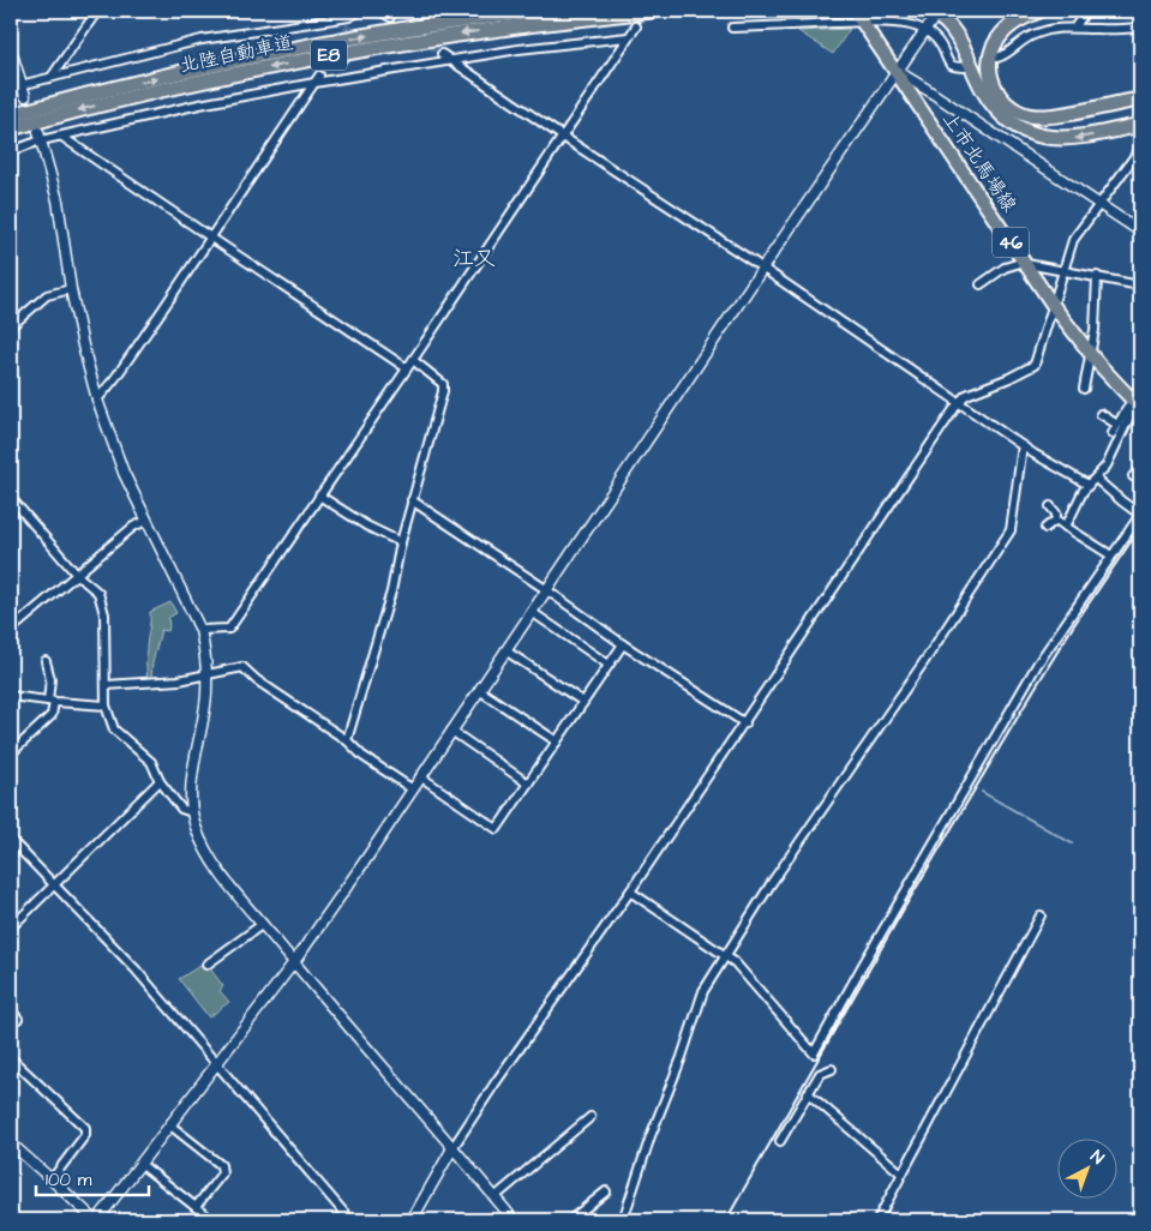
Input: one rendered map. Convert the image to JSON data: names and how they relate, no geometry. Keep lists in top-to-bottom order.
{
  "streets": {
    "highway": ["北陸自動車道", "E8"],
    "main road": ["上市北馬場線", "46"]
  },
  "districts": ["江又"],
  "scale_bar": "100 m",
  "north": "top right"
}
